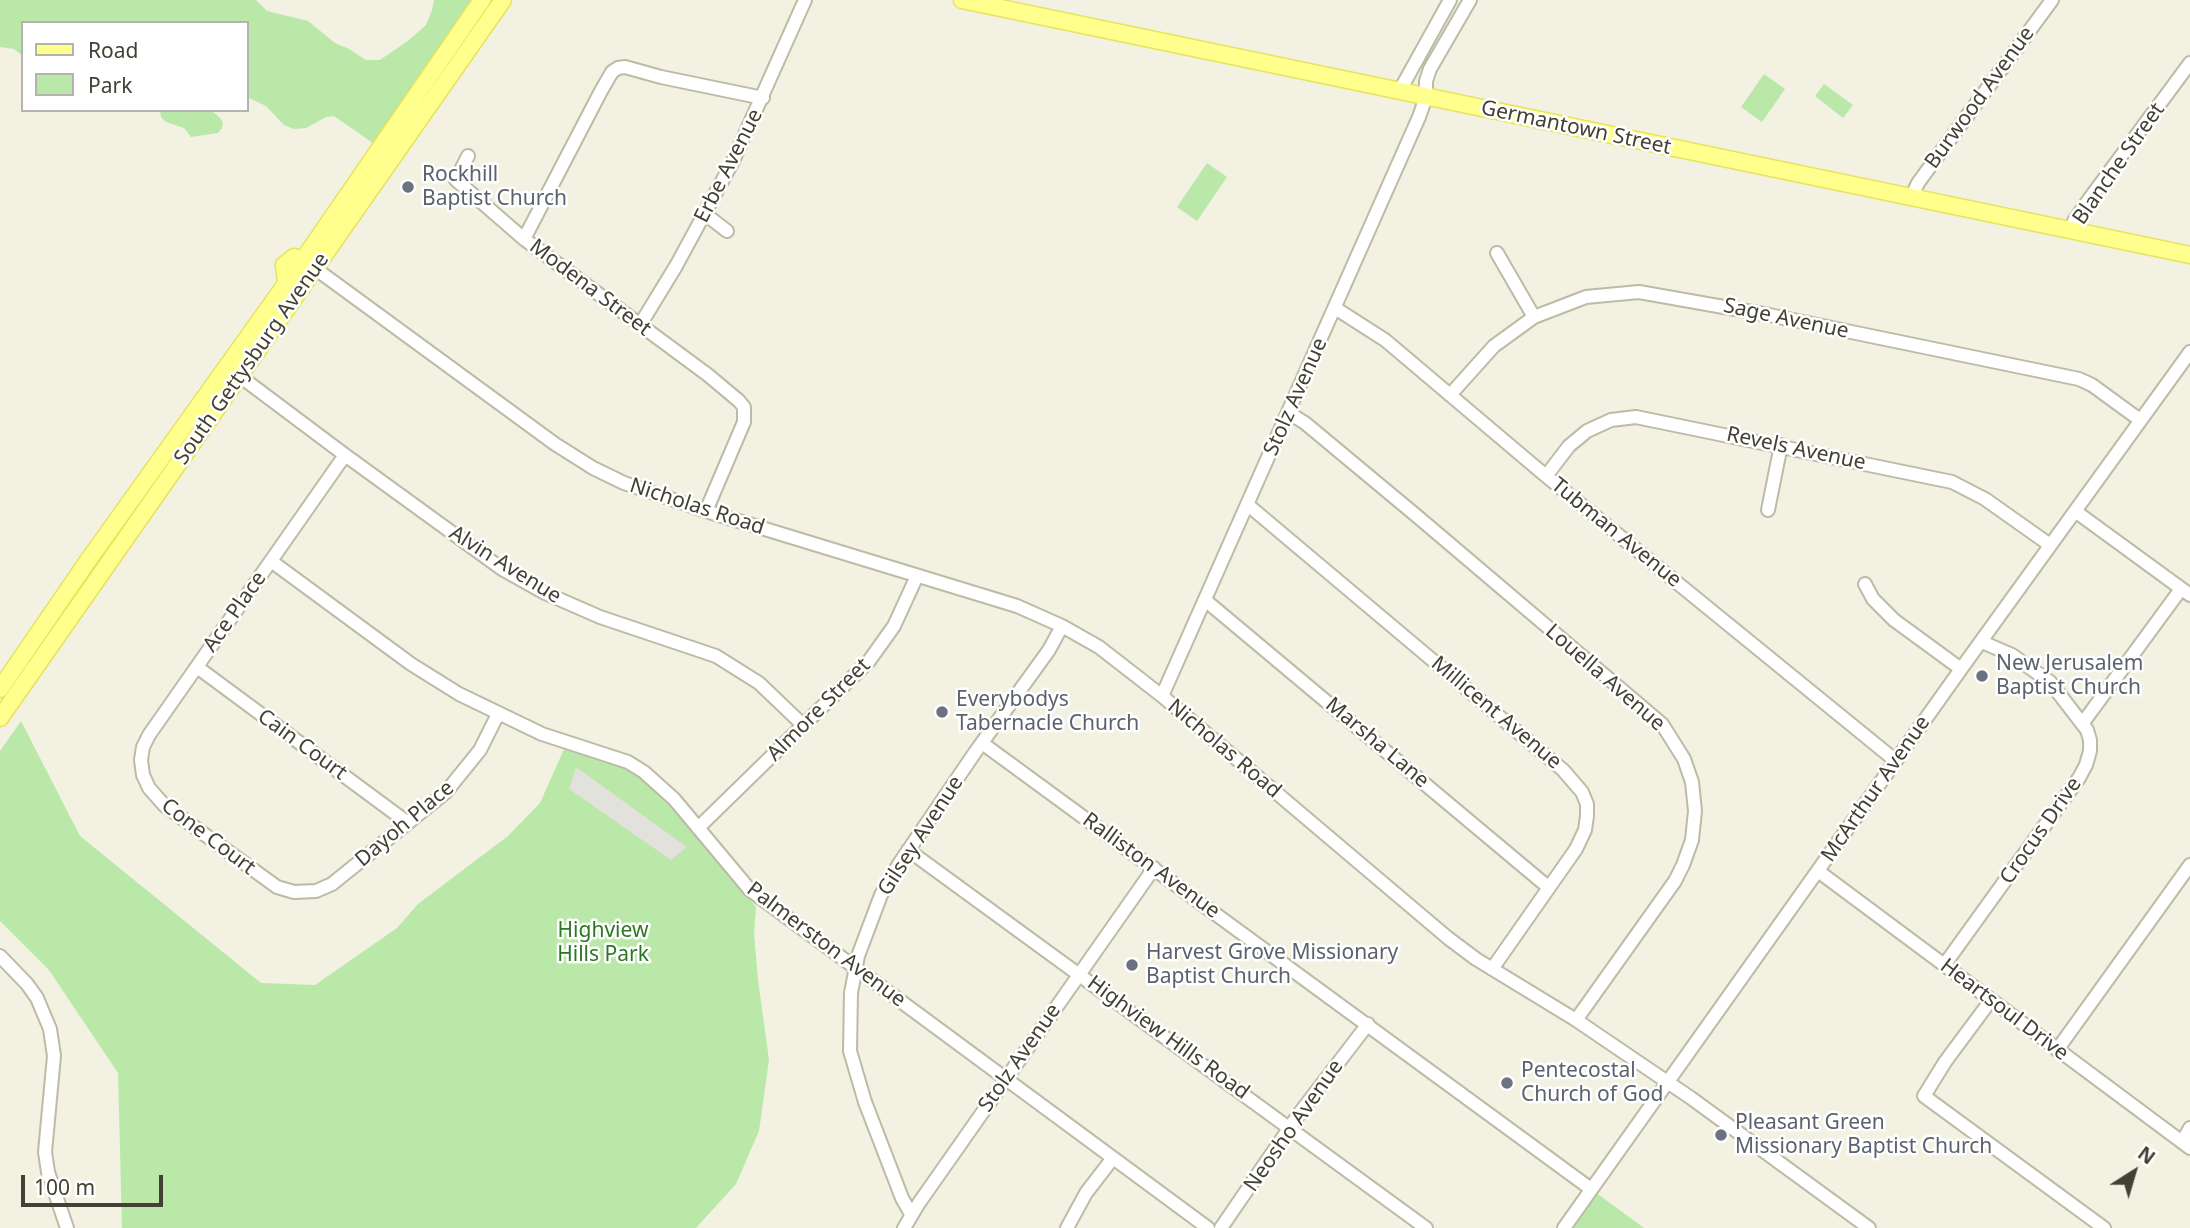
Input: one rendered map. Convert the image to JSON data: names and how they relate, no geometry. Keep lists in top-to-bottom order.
{
  "streets": {
    "main road": ["Germantown Street", "South Gettysburg Avenue"],
    "street": [
      "Burwood Avenue",
      "Blanche Street",
      "Erbe Avenue",
      "Modena Street",
      "Sage Avenue",
      "Stolz Avenue",
      "Revels Avenue",
      "Nicholas Road",
      "Tubman Avenue",
      "Alvin Avenue",
      "Ace Place",
      "Louella Avenue",
      "Almore Street",
      "Millicent Avenue",
      "Marsha Lane",
      "Cain Court",
      "McArthur Avenue",
      "Dayoh Place",
      "Crocus Drive",
      "Gilsey Avenue",
      "Cone Court",
      "Ralliston Avenue",
      "Palmerston Avenue",
      "Heartsoul Drive",
      "Highview Hills Road",
      "Neosho Avenue"
    ]
  },
  "crossings": [
    ["Burwood Avenue", "Germantown Street"],
    ["Germantown Street", "Blanche Street"],
    ["Germantown Street", "Stolz Avenue"],
    ["Erbe Avenue", "Modena Street"],
    ["Modena Street", "Nicholas Road"],
    ["Sage Avenue", "Tubman Avenue"],
    ["Sage Avenue", "McArthur Avenue"],
    ["South Gettysburg Avenue", "Nicholas Road"],
    ["South Gettysburg Avenue", "Alvin Avenue"],
    ["Stolz Avenue", "Nicholas Road"],
    ["Stolz Avenue", "Tubman Avenue"],
    ["Stolz Avenue", "Louella Avenue"],
    ["Stolz Avenue", "Millicent Avenue"],
    ["Stolz Avenue", "Marsha Lane"],
    ["Stolz Avenue", "Gilsey Avenue"],
    ["Stolz Avenue", "Ralliston Avenue"],
    ["Stolz Avenue", "Palmerston Avenue"],
    ["Stolz Avenue", "Highview Hills Road"],
    ["Revels Avenue", "Tubman Avenue"],
    ["Revels Avenue", "McArthur Avenue"],
    ["Nicholas Road", "Louella Avenue"],
    ["Nicholas Road", "Almore Street"],
    ["Nicholas Road", "Millicent Avenue"],
    ["Nicholas Road", "McArthur Avenue"],
    ["Nicholas Road", "Gilsey Avenue"],
    ["Tubman Avenue", "McArthur Avenue"],
    ["Alvin Avenue", "Ace Place"],
    ["Alvin Avenue", "Almore Street"],
    ["Ace Place", "Cain Court"],
    ["Ace Place", "Cone Court"],
    ["Ace Place", "Palmerston Avenue"],
    ["Almore Street", "Palmerston Avenue"],
    ["Millicent Avenue", "Marsha Lane"],
    ["Cain Court", "Dayoh Place"],
    ["McArthur Avenue", "Ralliston Avenue"],
    ["McArthur Avenue", "Heartsoul Drive"],
    ["Dayoh Place", "Cone Court"],
    ["Dayoh Place", "Palmerston Avenue"],
    ["Crocus Drive", "Heartsoul Drive"],
    ["Gilsey Avenue", "Ralliston Avenue"],
    ["Gilsey Avenue", "Palmerston Avenue"],
    ["Gilsey Avenue", "Highview Hills Road"],
    ["Ralliston Avenue", "Neosho Avenue"],
    ["Highview Hills Road", "Neosho Avenue"]
  ],
  "parks": ["Highview Hills Park"],
  "places": [
    "Rockhill Baptist Church",
    "New Jerusalem Baptist Church",
    "Everybodys Tabernacle Church",
    "Harvest Grove Missionary Baptist Church",
    "Pentecostal Church of God",
    "Pleasant Green Missionary Baptist Church"
  ],
  "legend": ["Road", "Park"],
  "scale_bar": "100 m",
  "north": "top right"
}
